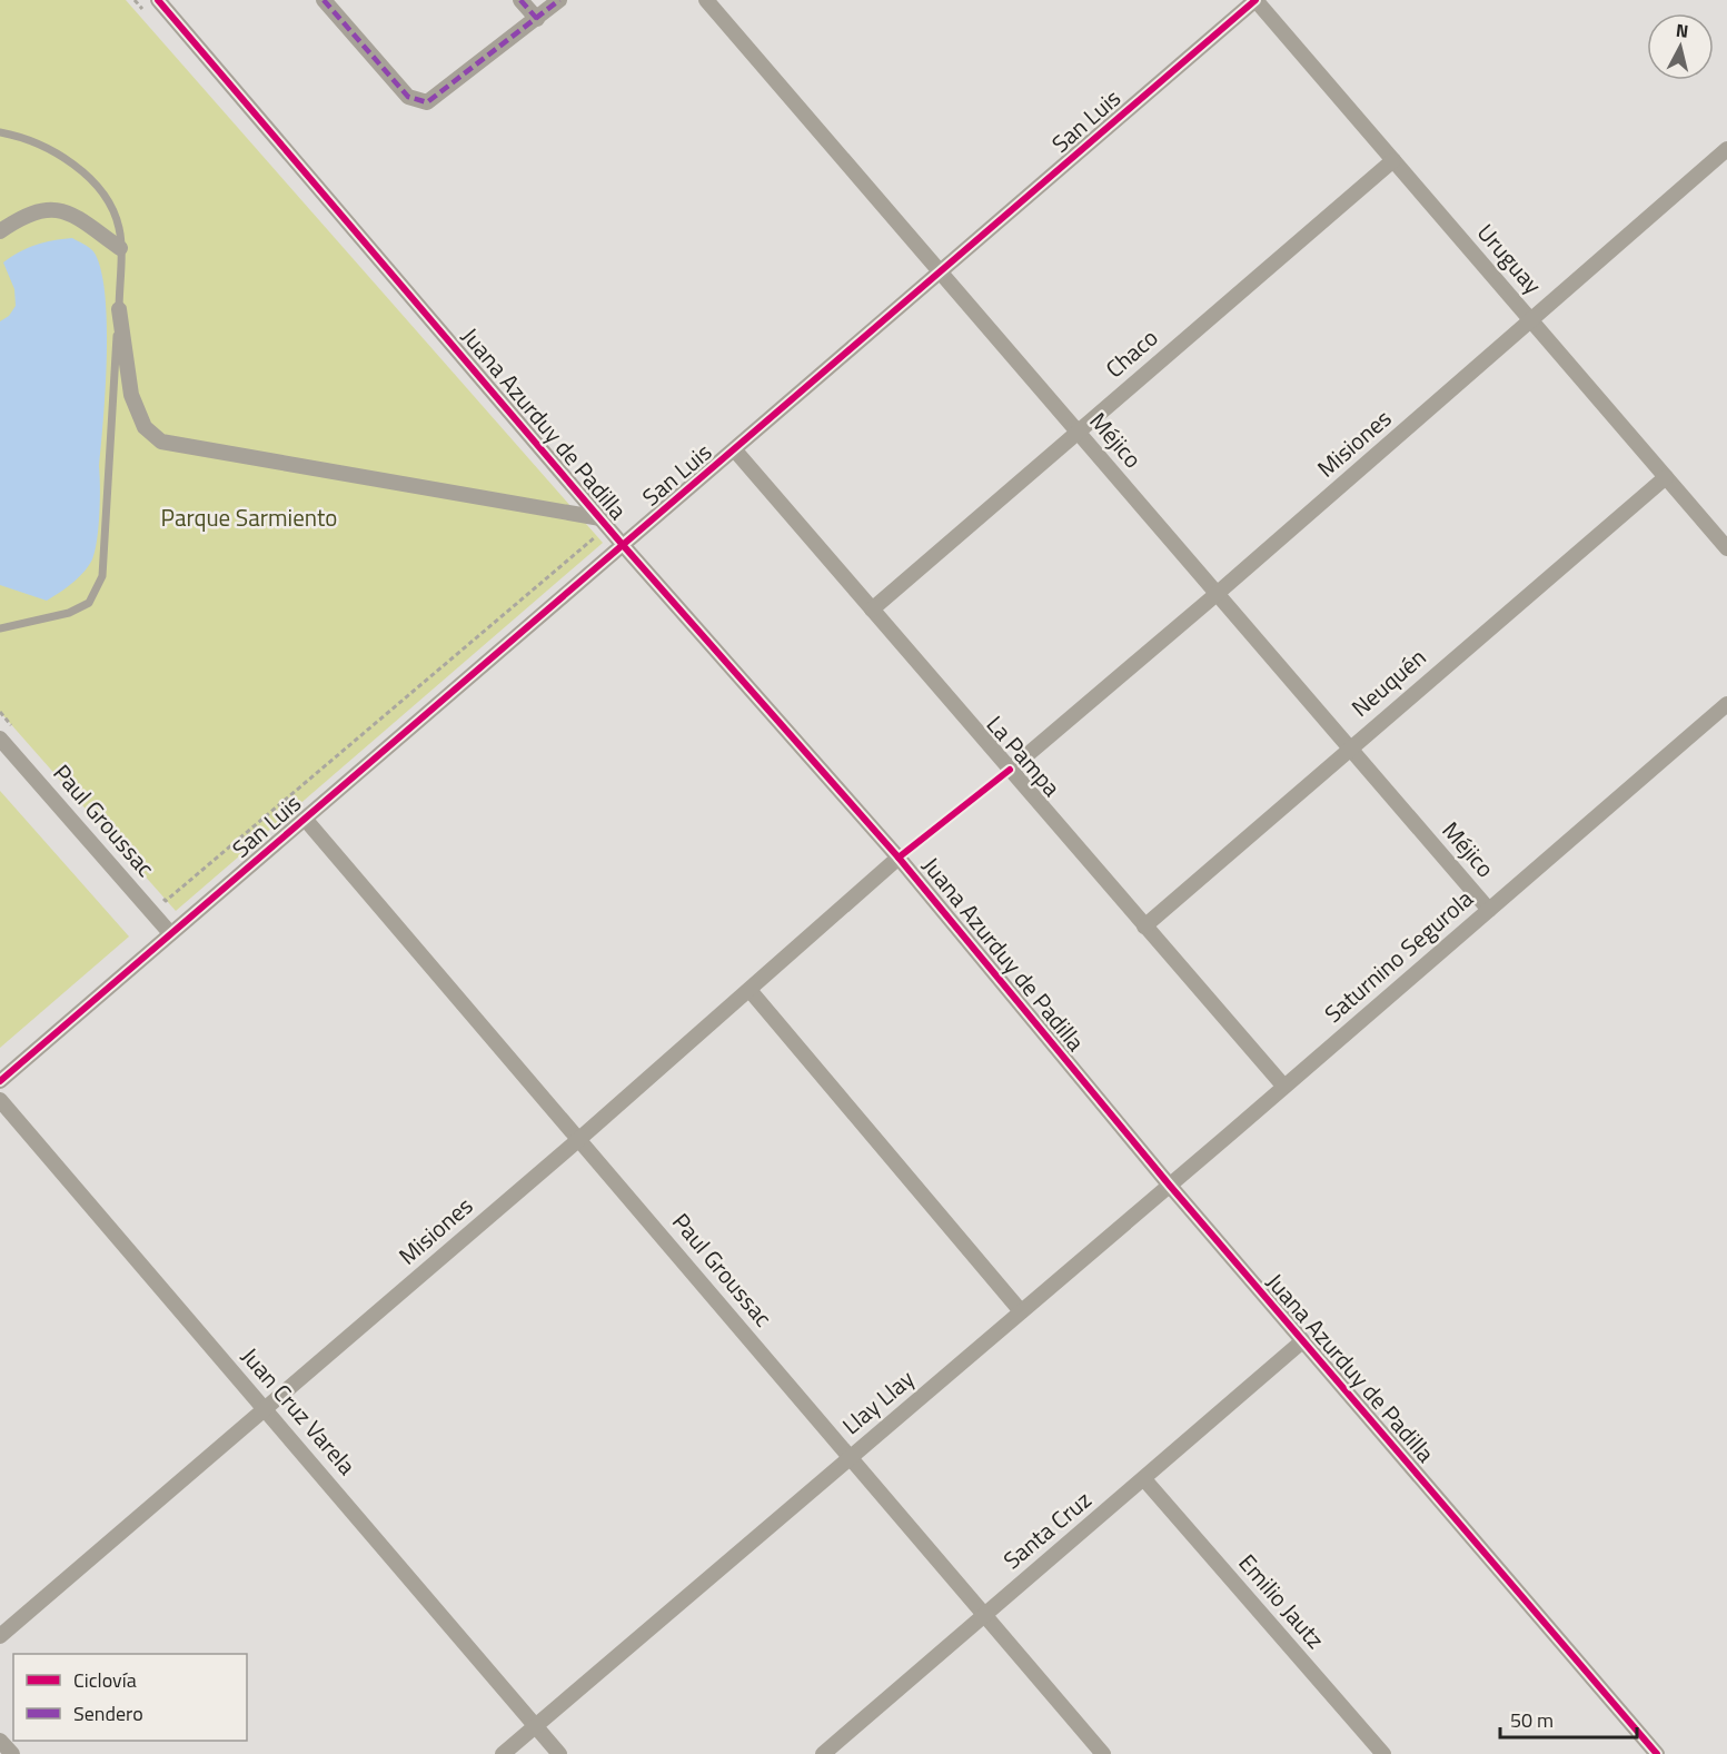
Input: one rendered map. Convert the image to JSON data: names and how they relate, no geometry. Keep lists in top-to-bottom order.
{
  "streets": {
    "street": [
      "San Luis",
      "Uruguay",
      "Chaco",
      "Juana Azurduy de Padilla",
      "Méjico",
      "Misiones",
      "Neuquén",
      "La Pampa",
      "Paul Groussac",
      "Saturnino Segurola",
      "Llay Llay",
      "Juan Cruz Varela",
      "Santa Cruz",
      "Emilio Jautz"
    ]
  },
  "crossings": [
    ["San Luis", "Uruguay"],
    ["San Luis", "Juana Azurduy de Padilla"],
    ["San Luis", "Méjico"],
    ["San Luis", "La Pampa"],
    ["San Luis", "Paul Groussac"],
    ["Uruguay", "Chaco"],
    ["Uruguay", "Misiones"],
    ["Uruguay", "Neuquén"],
    ["Chaco", "Méjico"],
    ["Chaco", "La Pampa"],
    ["Juana Azurduy de Padilla", "Misiones"],
    ["Juana Azurduy de Padilla", "Llay Llay"],
    ["Juana Azurduy de Padilla", "Santa Cruz"],
    ["Méjico", "Misiones"],
    ["Méjico", "Neuquén"],
    ["Méjico", "Saturnino Segurola"],
    ["Misiones", "La Pampa"],
    ["Misiones", "Paul Groussac"],
    ["Misiones", "Juan Cruz Varela"],
    ["Neuquén", "La Pampa"],
    ["La Pampa", "Saturnino Segurola"],
    ["La Pampa", "Llay Llay"],
    ["Paul Groussac", "Llay Llay"],
    ["Paul Groussac", "Santa Cruz"],
    ["Saturnino Segurola", "Llay Llay"],
    ["Llay Llay", "Juan Cruz Varela"],
    ["Santa Cruz", "Emilio Jautz"]
  ],
  "parks": ["Parque Sarmiento"],
  "legend": ["Ciclovía", "Sendero"],
  "scale_bar": "50 m",
  "north": "top"
}
